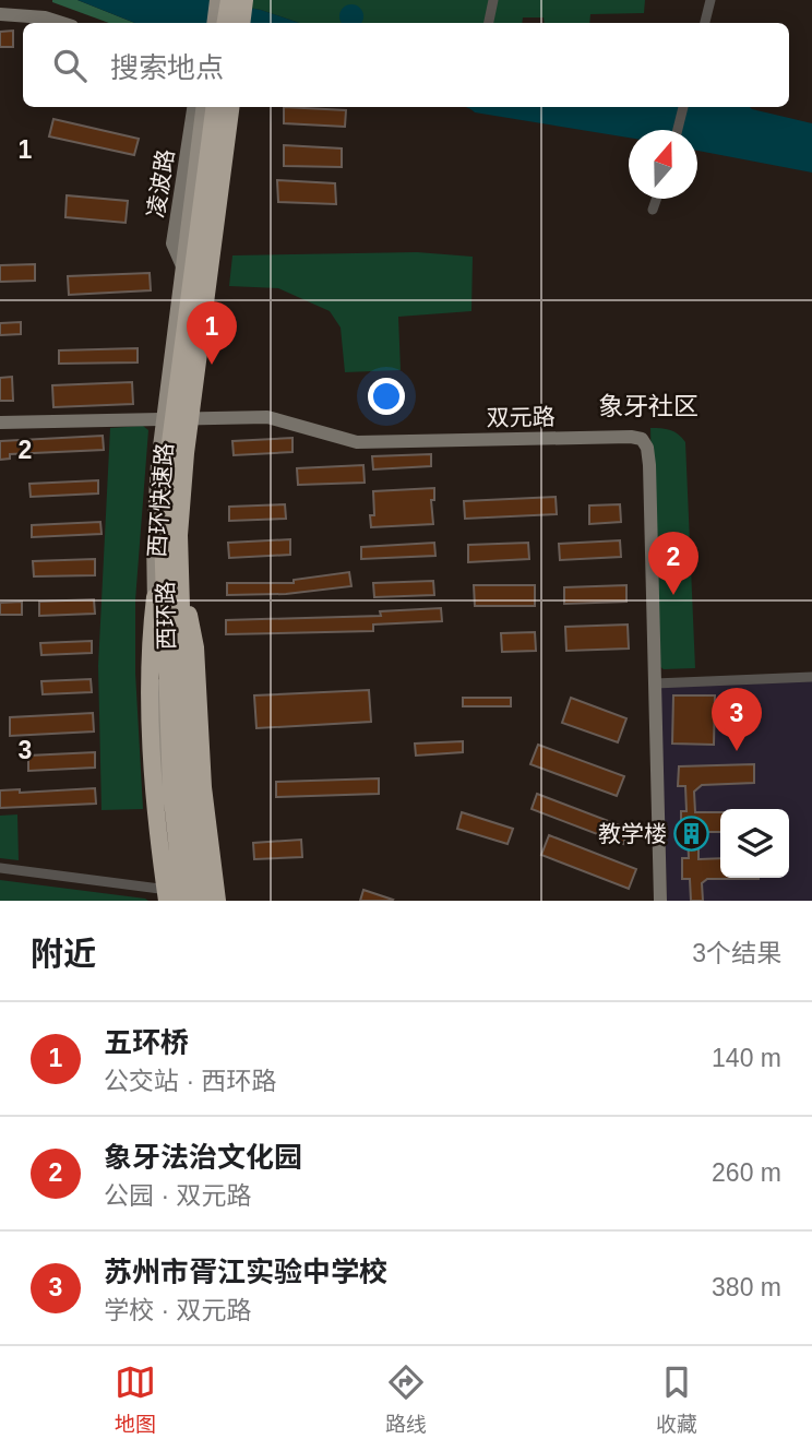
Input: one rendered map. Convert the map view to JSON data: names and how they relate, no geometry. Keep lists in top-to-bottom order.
{
  "streets": {
    "highway": ["西环快速路"],
    "main road": ["西环路"],
    "street": ["凌波路", "双元路"]
  },
  "crossings": [
    ["凌波路", "西环路"],
    ["双元路", "西环路"],
    ["西环快速路", "西环路"]
  ],
  "districts": ["象牙社区"],
  "places": {
    "building": ["教学楼"]
  },
  "north": "top",
  "page": {
    "search": "搜索地点",
    "pins": ["1", "2", "3"],
    "heading": ["附近", "3个结果"],
    "list": [
      {
        "mark": "1",
        "name": "五环桥",
        "note": "公交站 · 西环路",
        "value": "140 m"
      },
      {
        "mark": "2",
        "name": "象牙法治文化园",
        "note": "公园 · 双元路",
        "value": "260 m"
      },
      {
        "mark": "3",
        "name": "苏州市胥江实验中学校",
        "note": "学校 · 双元路",
        "value": "380 m"
      }
    ],
    "nav": ["地图", "路线", "收藏"]
  },
  "grid": {
    "rows": ["1", "2", "3"]
  }
}
